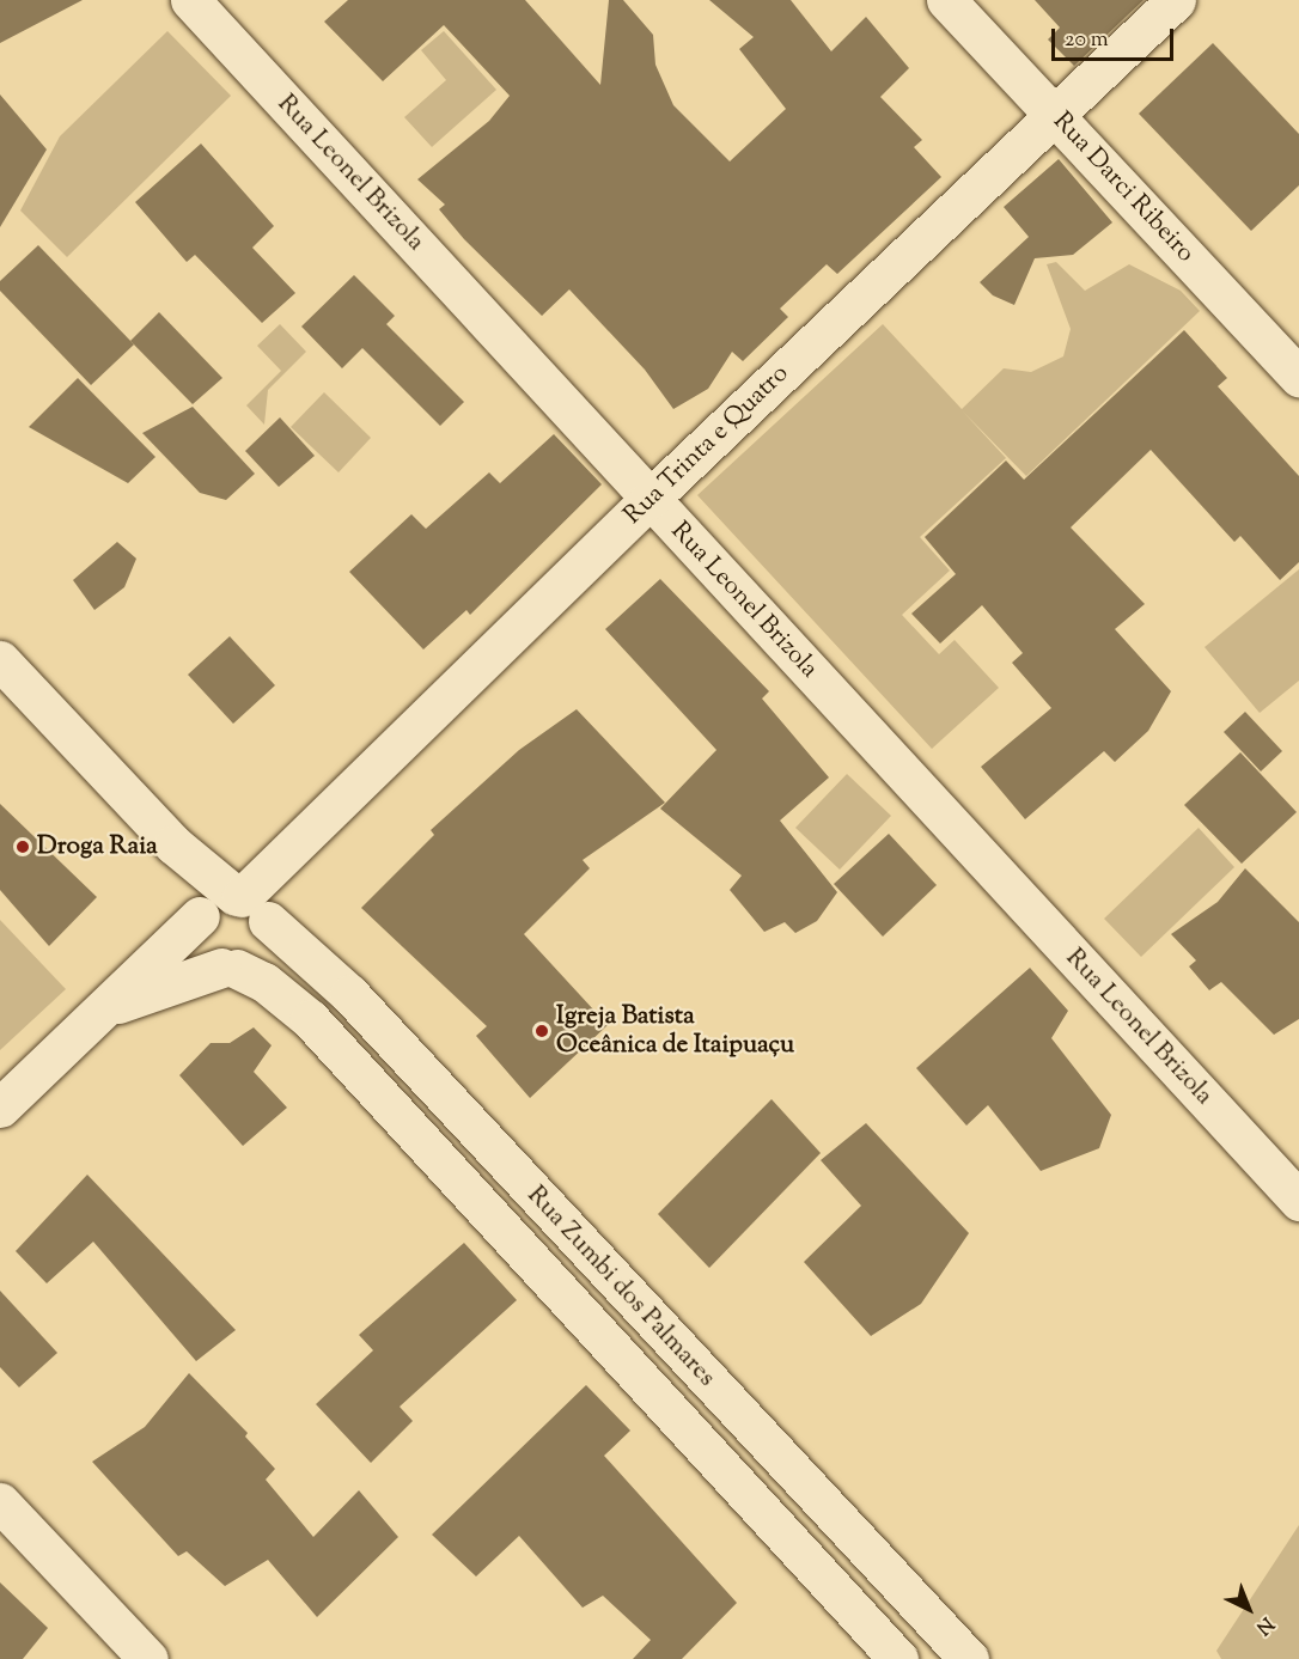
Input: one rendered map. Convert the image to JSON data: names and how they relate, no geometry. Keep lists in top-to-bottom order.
{
  "streets": {
    "street": [
      "Rua Leonel Brizola",
      "Rua Darci Ribeiro",
      "Rua Trinta e Quatro",
      "Rua Zumbi dos Palmares"
    ]
  },
  "crossings": [
    ["Rua Leonel Brizola", "Rua Trinta e Quatro"],
    ["Rua Darci Ribeiro", "Rua Trinta e Quatro"],
    ["Rua Trinta e Quatro", "Rua Zumbi dos Palmares"]
  ],
  "places": ["Droga Raia", "Igreja Batista Oceânica de Itaipuaçu"],
  "scale_bar": "20 m",
  "north": "bottom right"
}
